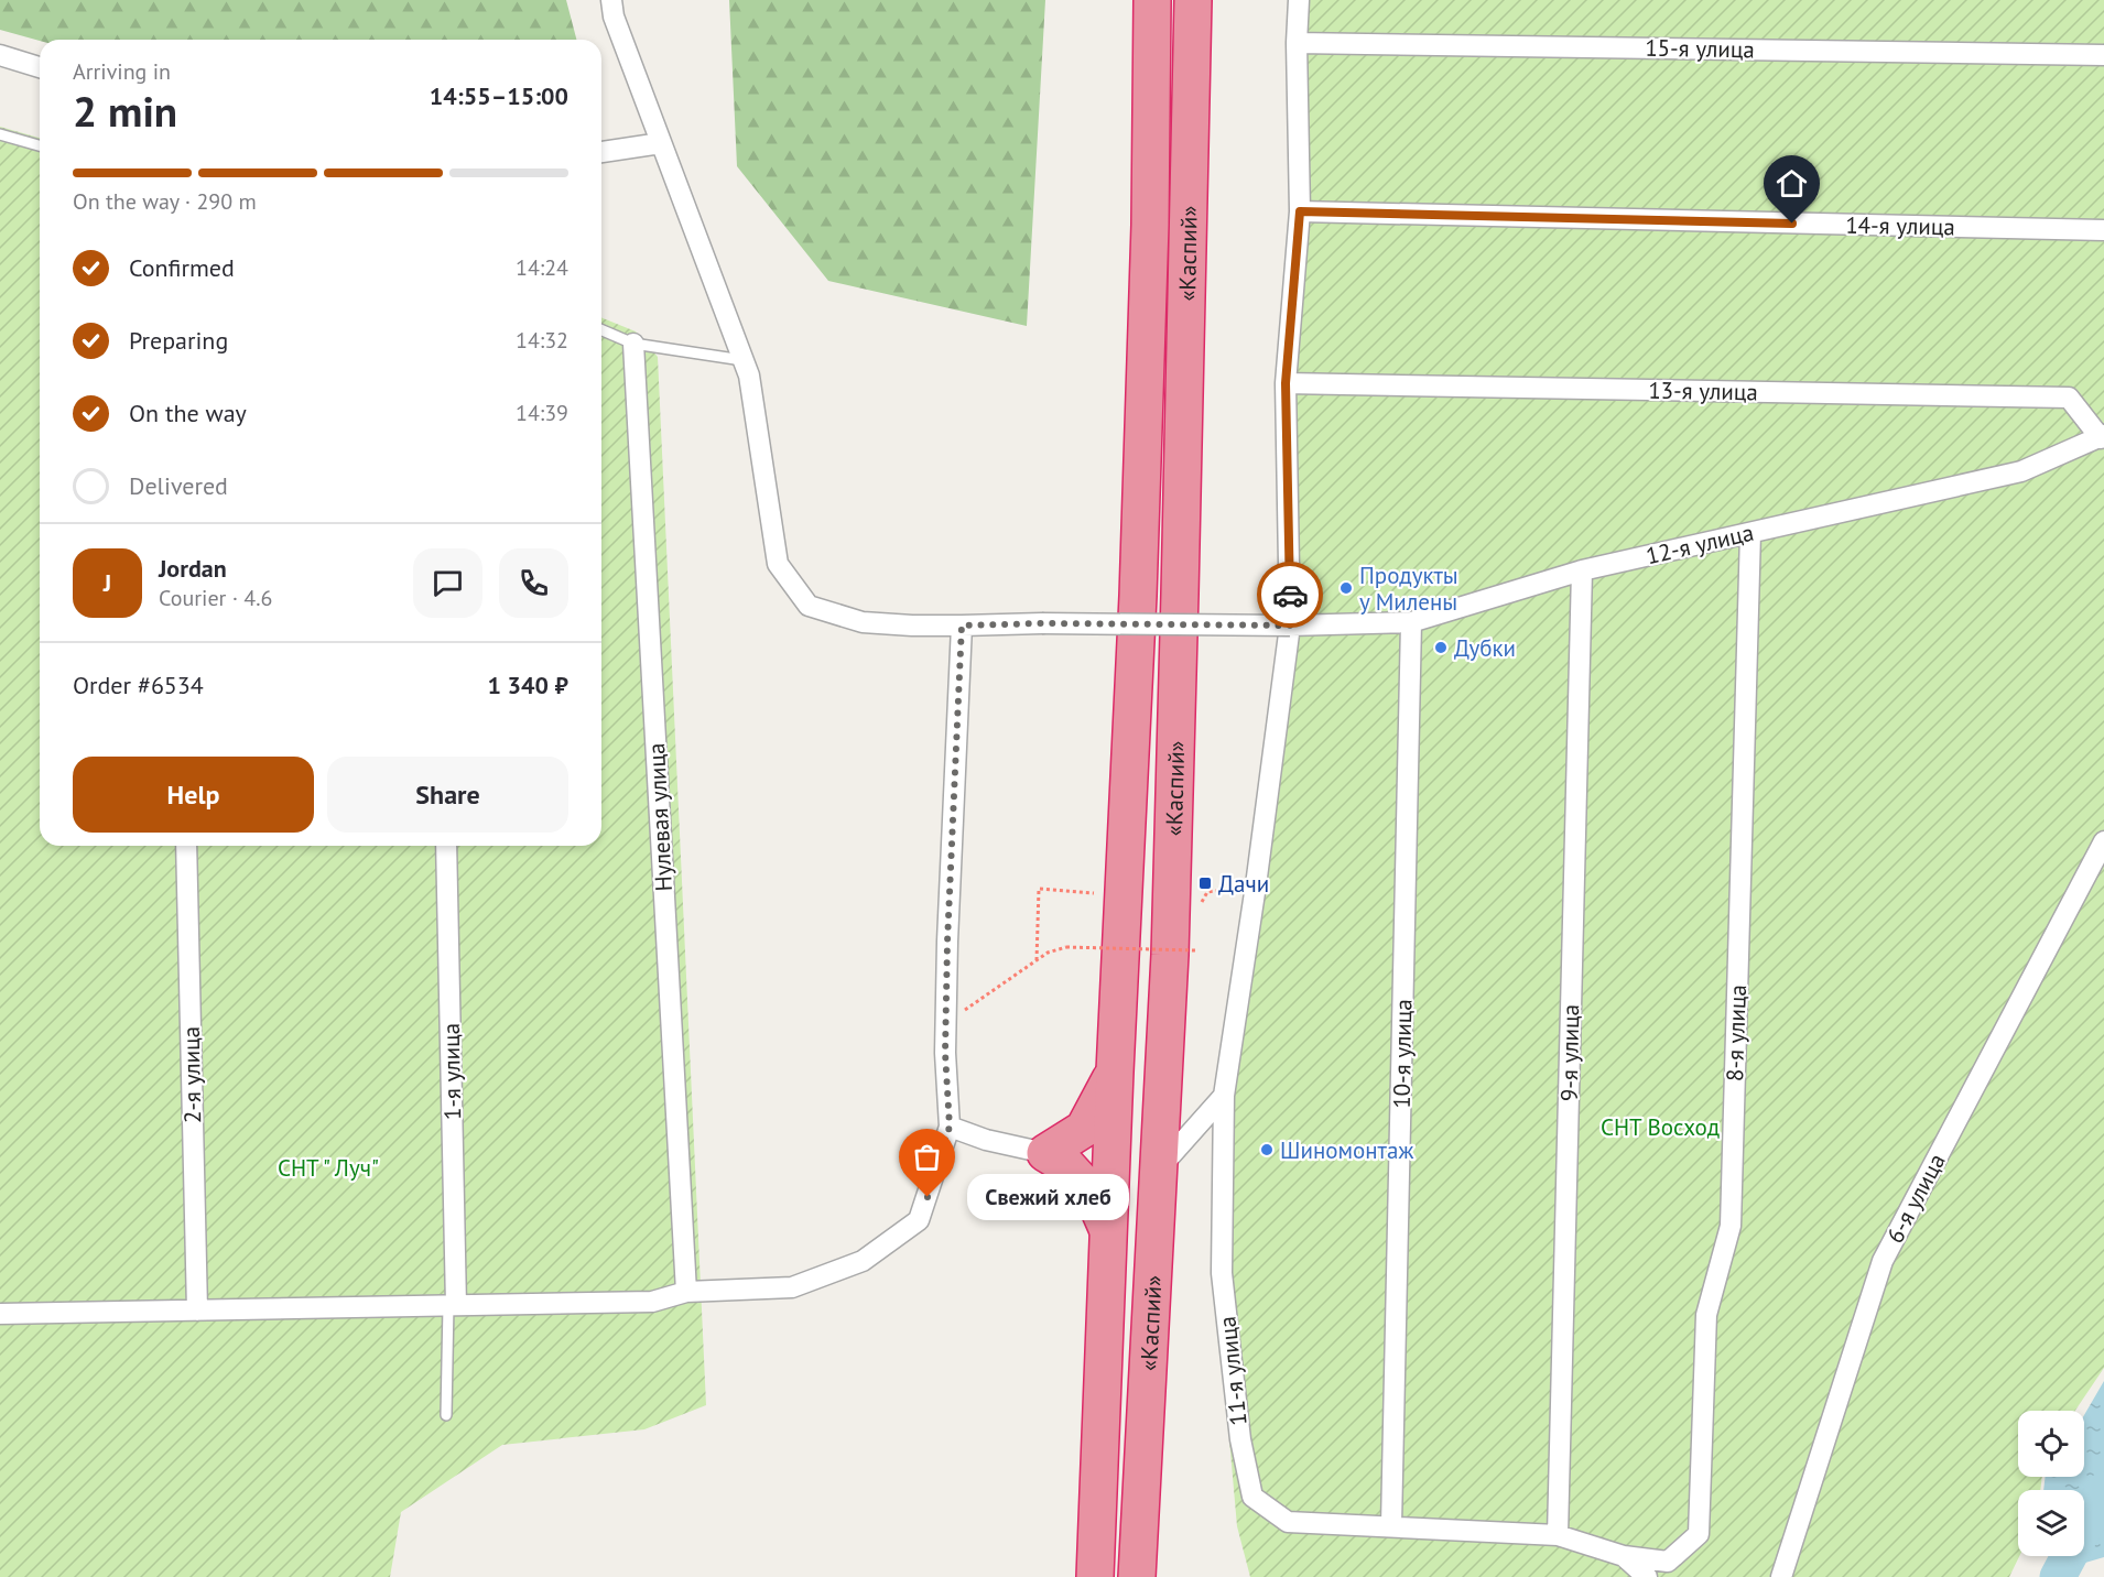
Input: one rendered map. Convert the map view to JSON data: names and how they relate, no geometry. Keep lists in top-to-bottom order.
{
  "streets": {
    "highway": ["«Каспий»"],
    "street": [
      "15-я улица",
      "14-я улица",
      "13-я улица",
      "12-я улица",
      "Нулевая улица",
      "8-я улица",
      "9-я улица",
      "10-я улица",
      "1-я улица",
      "2-я улица",
      "6-я улица",
      "11-я улица"
    ]
  },
  "crossings": [
    ["15-я улица", "11-я улица"],
    ["14-я улица", "11-я улица"],
    ["13-я улица", "12-я улица"],
    ["13-я улица", "11-я улица"],
    ["12-я улица", "8-я улица"],
    ["12-я улица", "9-я улица"],
    ["12-я улица", "10-я улица"],
    ["12-я улица", "11-я улица"],
    ["8-я улица", "9-я улица"],
    ["8-я улица", "11-я улица"],
    ["9-я улица", "11-я улица"],
    ["10-я улица", "11-я улица"]
  ],
  "parks": ["СНТ Восход", "СНТ \" Луч\""],
  "places": {
    "other": [
      "Продукты у Милены",
      "Дубки",
      "Шиномонтаж",
      "Свежий хлеб"
    ],
    "transit": ["Дачи"]
  },
  "page": {
    "heading": ["2 min", "Arriving in", "14:55–15:00"],
    "panel": [
      "Jordan",
      "Courier · 4.6",
      "Order #6534",
      "1 340 ₽"
    ],
    "bar": "On the way · 290 m",
    "list": [
      ["Confirmed", "14:24"],
      ["Preparing", "14:32"],
      ["On the way", "14:39"],
      "Delivered"
    ],
    "round": "J",
    "buttons": ["Help", "Share"],
    "bubble": "Свежий хлеб"
  }
}
